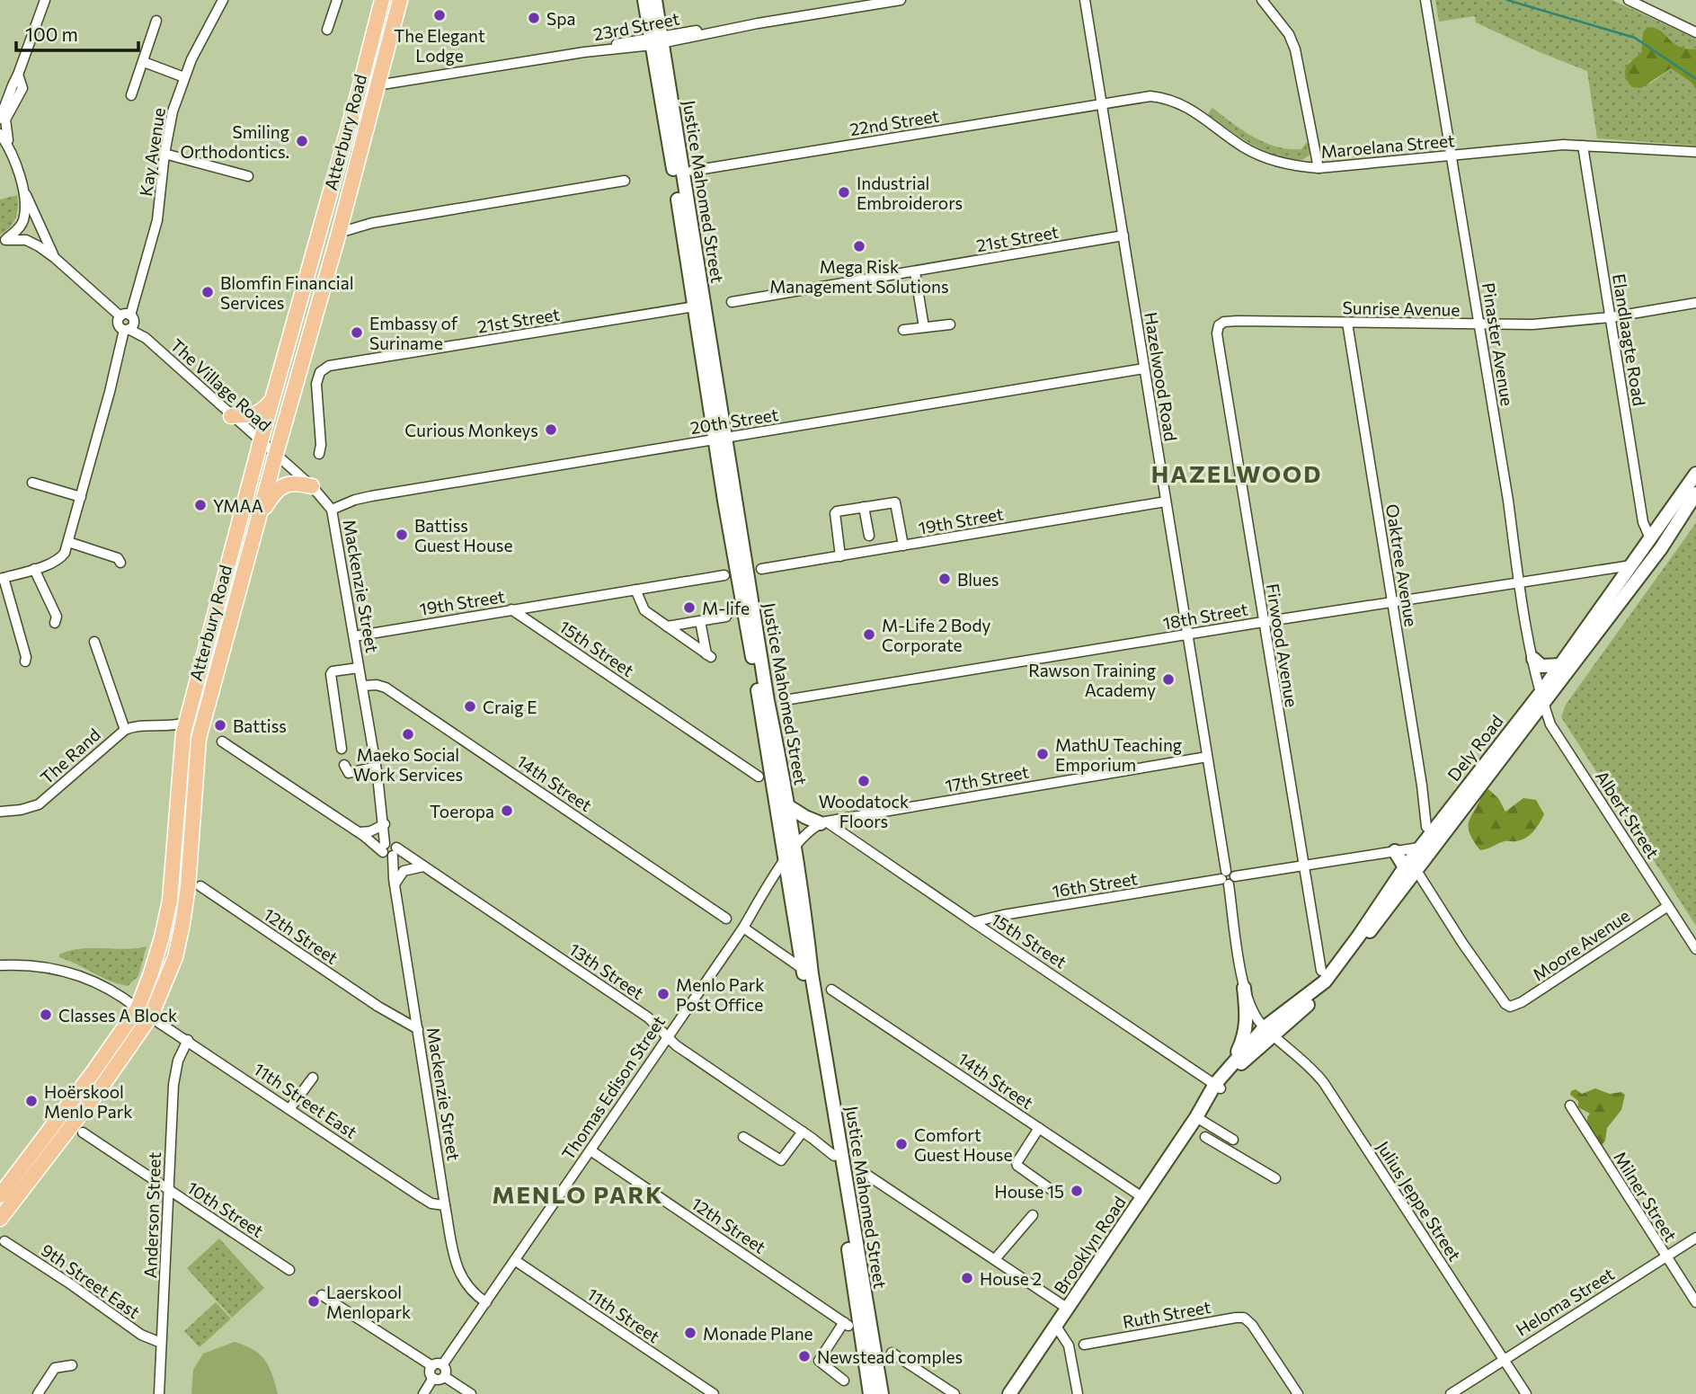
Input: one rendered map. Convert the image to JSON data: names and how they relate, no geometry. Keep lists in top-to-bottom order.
{
  "streets": {
    "main road": [
      "Atterbury Road",
      "Justice Mahomed Street",
      "Dely Road",
      "Brooklyn Road"
    ],
    "street": [
      "23rd Street",
      "22nd Street",
      "Maroelana Street",
      "Kay Avenue",
      "21st Street",
      "Sunrise Avenue",
      "Elandlaagte Road",
      "Pinaster Avenue",
      "Hazelwood Road",
      "The Village Road",
      "20th Street",
      "19th Street",
      "Oaktree Avenue",
      "Mackenzie Street",
      "18th Street",
      "Firwood Avenue",
      "15th Street",
      "The Rand",
      "17th Street",
      "14th Street",
      "Albert Street",
      "16th Street",
      "12th Street",
      "Moore Avenue",
      "13th Street",
      "Thomas Edison Street",
      "11th Street East",
      "Milner Street",
      "Julius Jeppe Street",
      "10th Street",
      "Anderson Street",
      "9th Street East",
      "Heloma Street",
      "Ruth Street",
      "11th Street"
    ]
  },
  "crossings": [
    ["23rd Street", "Atterbury Road"],
    ["23rd Street", "Justice Mahomed Street"],
    ["22nd Street", "Maroelana Street"],
    ["22nd Street", "Hazelwood Road"],
    ["Atterbury Road", "The Village Road"],
    ["Atterbury Road", "Mackenzie Street"],
    ["Atterbury Road", "The Rand"],
    ["Atterbury Road", "11th Street East"],
    ["Maroelana Street", "Elandlaagte Road"],
    ["Maroelana Street", "Pinaster Avenue"],
    ["Maroelana Street", "Hazelwood Road"],
    ["Kay Avenue", "The Village Road"],
    ["Justice Mahomed Street", "21st Street"],
    ["Justice Mahomed Street", "20th Street"],
    ["Justice Mahomed Street", "13th Street"],
    ["Justice Mahomed Street", "Thomas Edison Street"],
    ["21st Street", "Hazelwood Road"],
    ["Sunrise Avenue", "Elandlaagte Road"],
    ["Sunrise Avenue", "Pinaster Avenue"],
    ["Sunrise Avenue", "Oaktree Avenue"],
    ["Sunrise Avenue", "Firwood Avenue"],
    ["Elandlaagte Road", "Dely Road"],
    ["Pinaster Avenue", "18th Street"],
    ["Pinaster Avenue", "Dely Road"],
    ["Pinaster Avenue", "Albert Street"],
    ["Hazelwood Road", "20th Street"],
    ["Hazelwood Road", "19th Street"],
    ["Hazelwood Road", "18th Street"],
    ["Hazelwood Road", "Dely Road"],
    ["Hazelwood Road", "17th Street"],
    ["Hazelwood Road", "16th Street"],
    ["Hazelwood Road", "Julius Jeppe Street"],
    ["Hazelwood Road", "Brooklyn Road"],
    ["The Village Road", "Mackenzie Street"],
    ["20th Street", "Mackenzie Street"],
    ["19th Street", "Mackenzie Street"],
    ["19th Street", "15th Street"],
    ["Oaktree Avenue", "18th Street"],
    ["Oaktree Avenue", "Dely Road"],
    ["Mackenzie Street", "14th Street"],
    ["Mackenzie Street", "12th Street"],
    ["Mackenzie Street", "13th Street"],
    ["Mackenzie Street", "Thomas Edison Street"],
    ["Mackenzie Street", "11th Street East"],
    ["18th Street", "Firwood Avenue"],
    ["18th Street", "Dely Road"],
    ["Firwood Avenue", "16th Street"],
    ["15th Street", "17th Street"],
    ["15th Street", "16th Street"],
    ["15th Street", "Brooklyn Road"],
    ["Dely Road", "Albert Street"],
    ["Dely Road", "16th Street"],
    ["Dely Road", "Moore Avenue"],
    ["Dely Road", "Julius Jeppe Street"],
    ["Dely Road", "Brooklyn Road"],
    ["14th Street", "Brooklyn Road"],
    ["Albert Street", "Moore Avenue"],
    ["12th Street", "Thomas Edison Street"],
    ["13th Street", "Thomas Edison Street"],
    ["Thomas Edison Street", "11th Street"],
    ["11th Street East", "Anderson Street"],
    ["Milner Street", "Heloma Street"],
    ["Julius Jeppe Street", "Brooklyn Road"],
    ["Julius Jeppe Street", "Heloma Street"],
    ["10th Street", "Anderson Street"],
    ["Anderson Street", "9th Street East"]
  ],
  "districts": ["HAZELWOOD", "MENLO PARK"],
  "places": [
    "The Elegant Lodge",
    "Spa",
    "Smiling Orthodontics.",
    "Industrial Embroiderors",
    "Mega Risk Management Solutions",
    "Blomfin Financial Services",
    "Embassy of Suriname",
    "Curious Monkeys",
    "YMAA",
    "Battiss Guest House",
    "Blues",
    "M-life",
    "M-Life 2 Body Corporate",
    "Rawson Training Academy",
    "Craig E",
    "Battiss",
    "Maeko Social Work Services",
    "MathU Teaching Emporium",
    "Woodatock Floors",
    "Toeropa",
    "Menlo Park Post Office",
    "Classes A Block",
    "Hoërskool Menlo Park",
    "Comfort Guest House",
    "House 15",
    "House 2",
    "Laerskool Menlopark",
    "Monade Plane",
    "Newstead comples"
  ],
  "scale_bar": "100 m"
}
